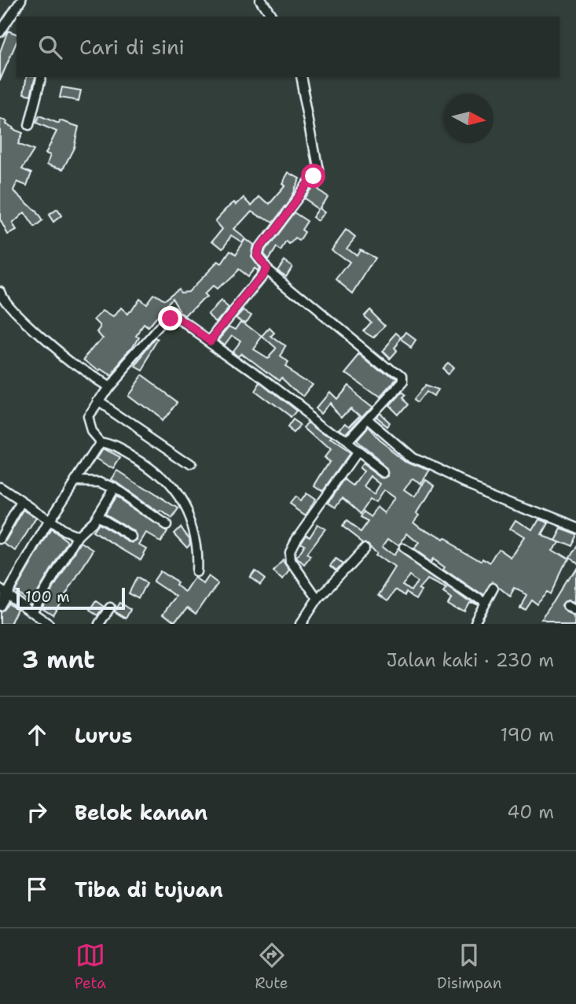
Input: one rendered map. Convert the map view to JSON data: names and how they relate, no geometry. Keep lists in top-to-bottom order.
{
  "scale_bar": "100 m",
  "north": "right",
  "page": {
    "search": "Cari di sini",
    "scale": "100 m",
    "heading": ["3 mnt", "Jalan kaki · 230 m"],
    "list": [
      ["Lurus", "190 m"],
      ["Belok kanan", "40 m"],
      "Tiba di tujuan"
    ],
    "nav": ["Peta", "Rute", "Disimpan"]
  }
}
